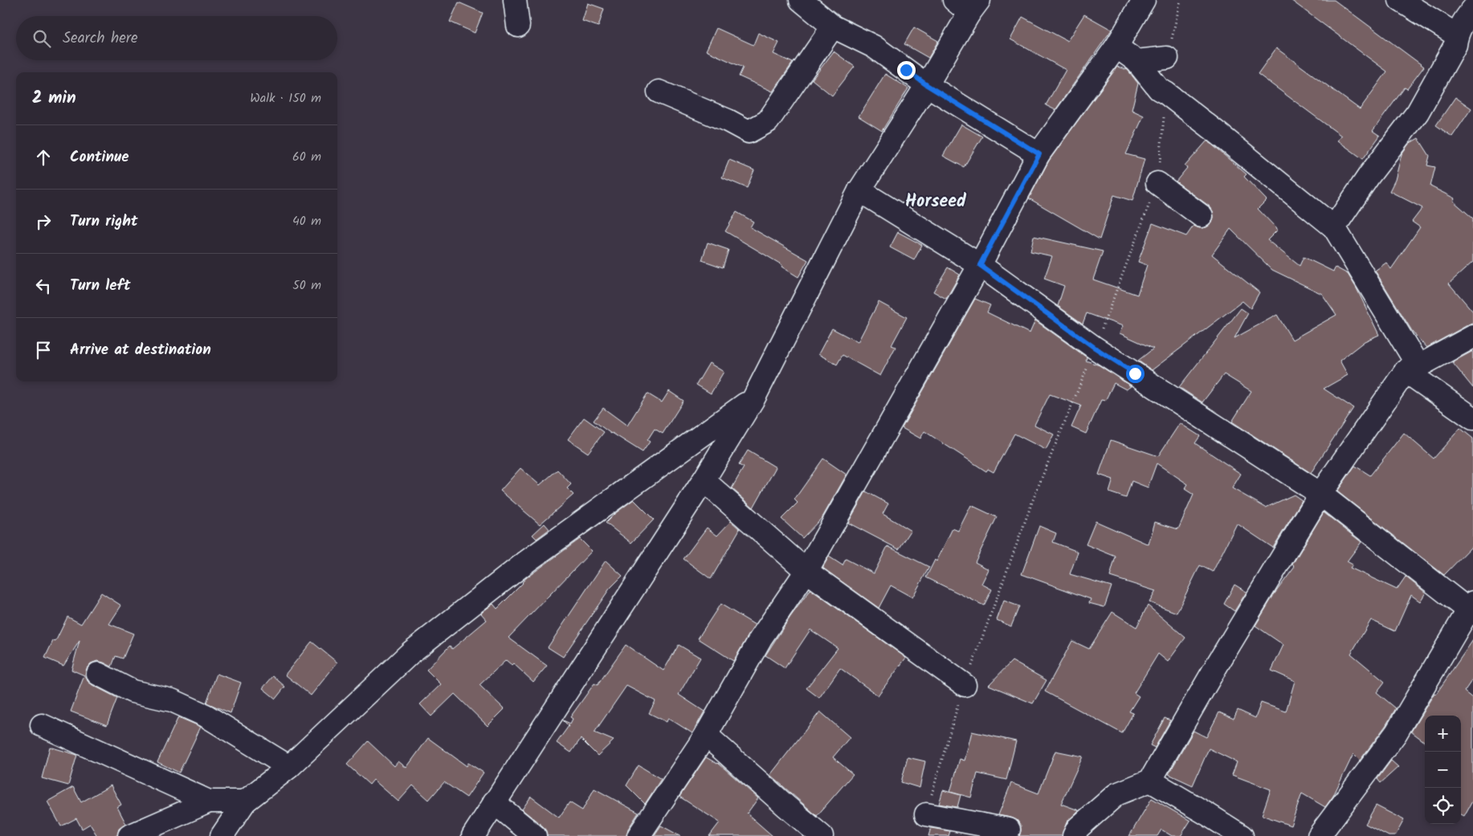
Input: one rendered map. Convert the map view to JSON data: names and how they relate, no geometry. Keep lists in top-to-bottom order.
{
  "districts": ["Horseed"],
  "page": {
    "search": "Search here",
    "heading": ["2 min", "Walk · 150 m"],
    "list": [
      ["Continue", "60 m"],
      ["Turn right", "40 m"],
      ["Turn left", "50 m"],
      "Arrive at destination"
    ],
    "map_buttons": ["+", "−"]
  }
}
